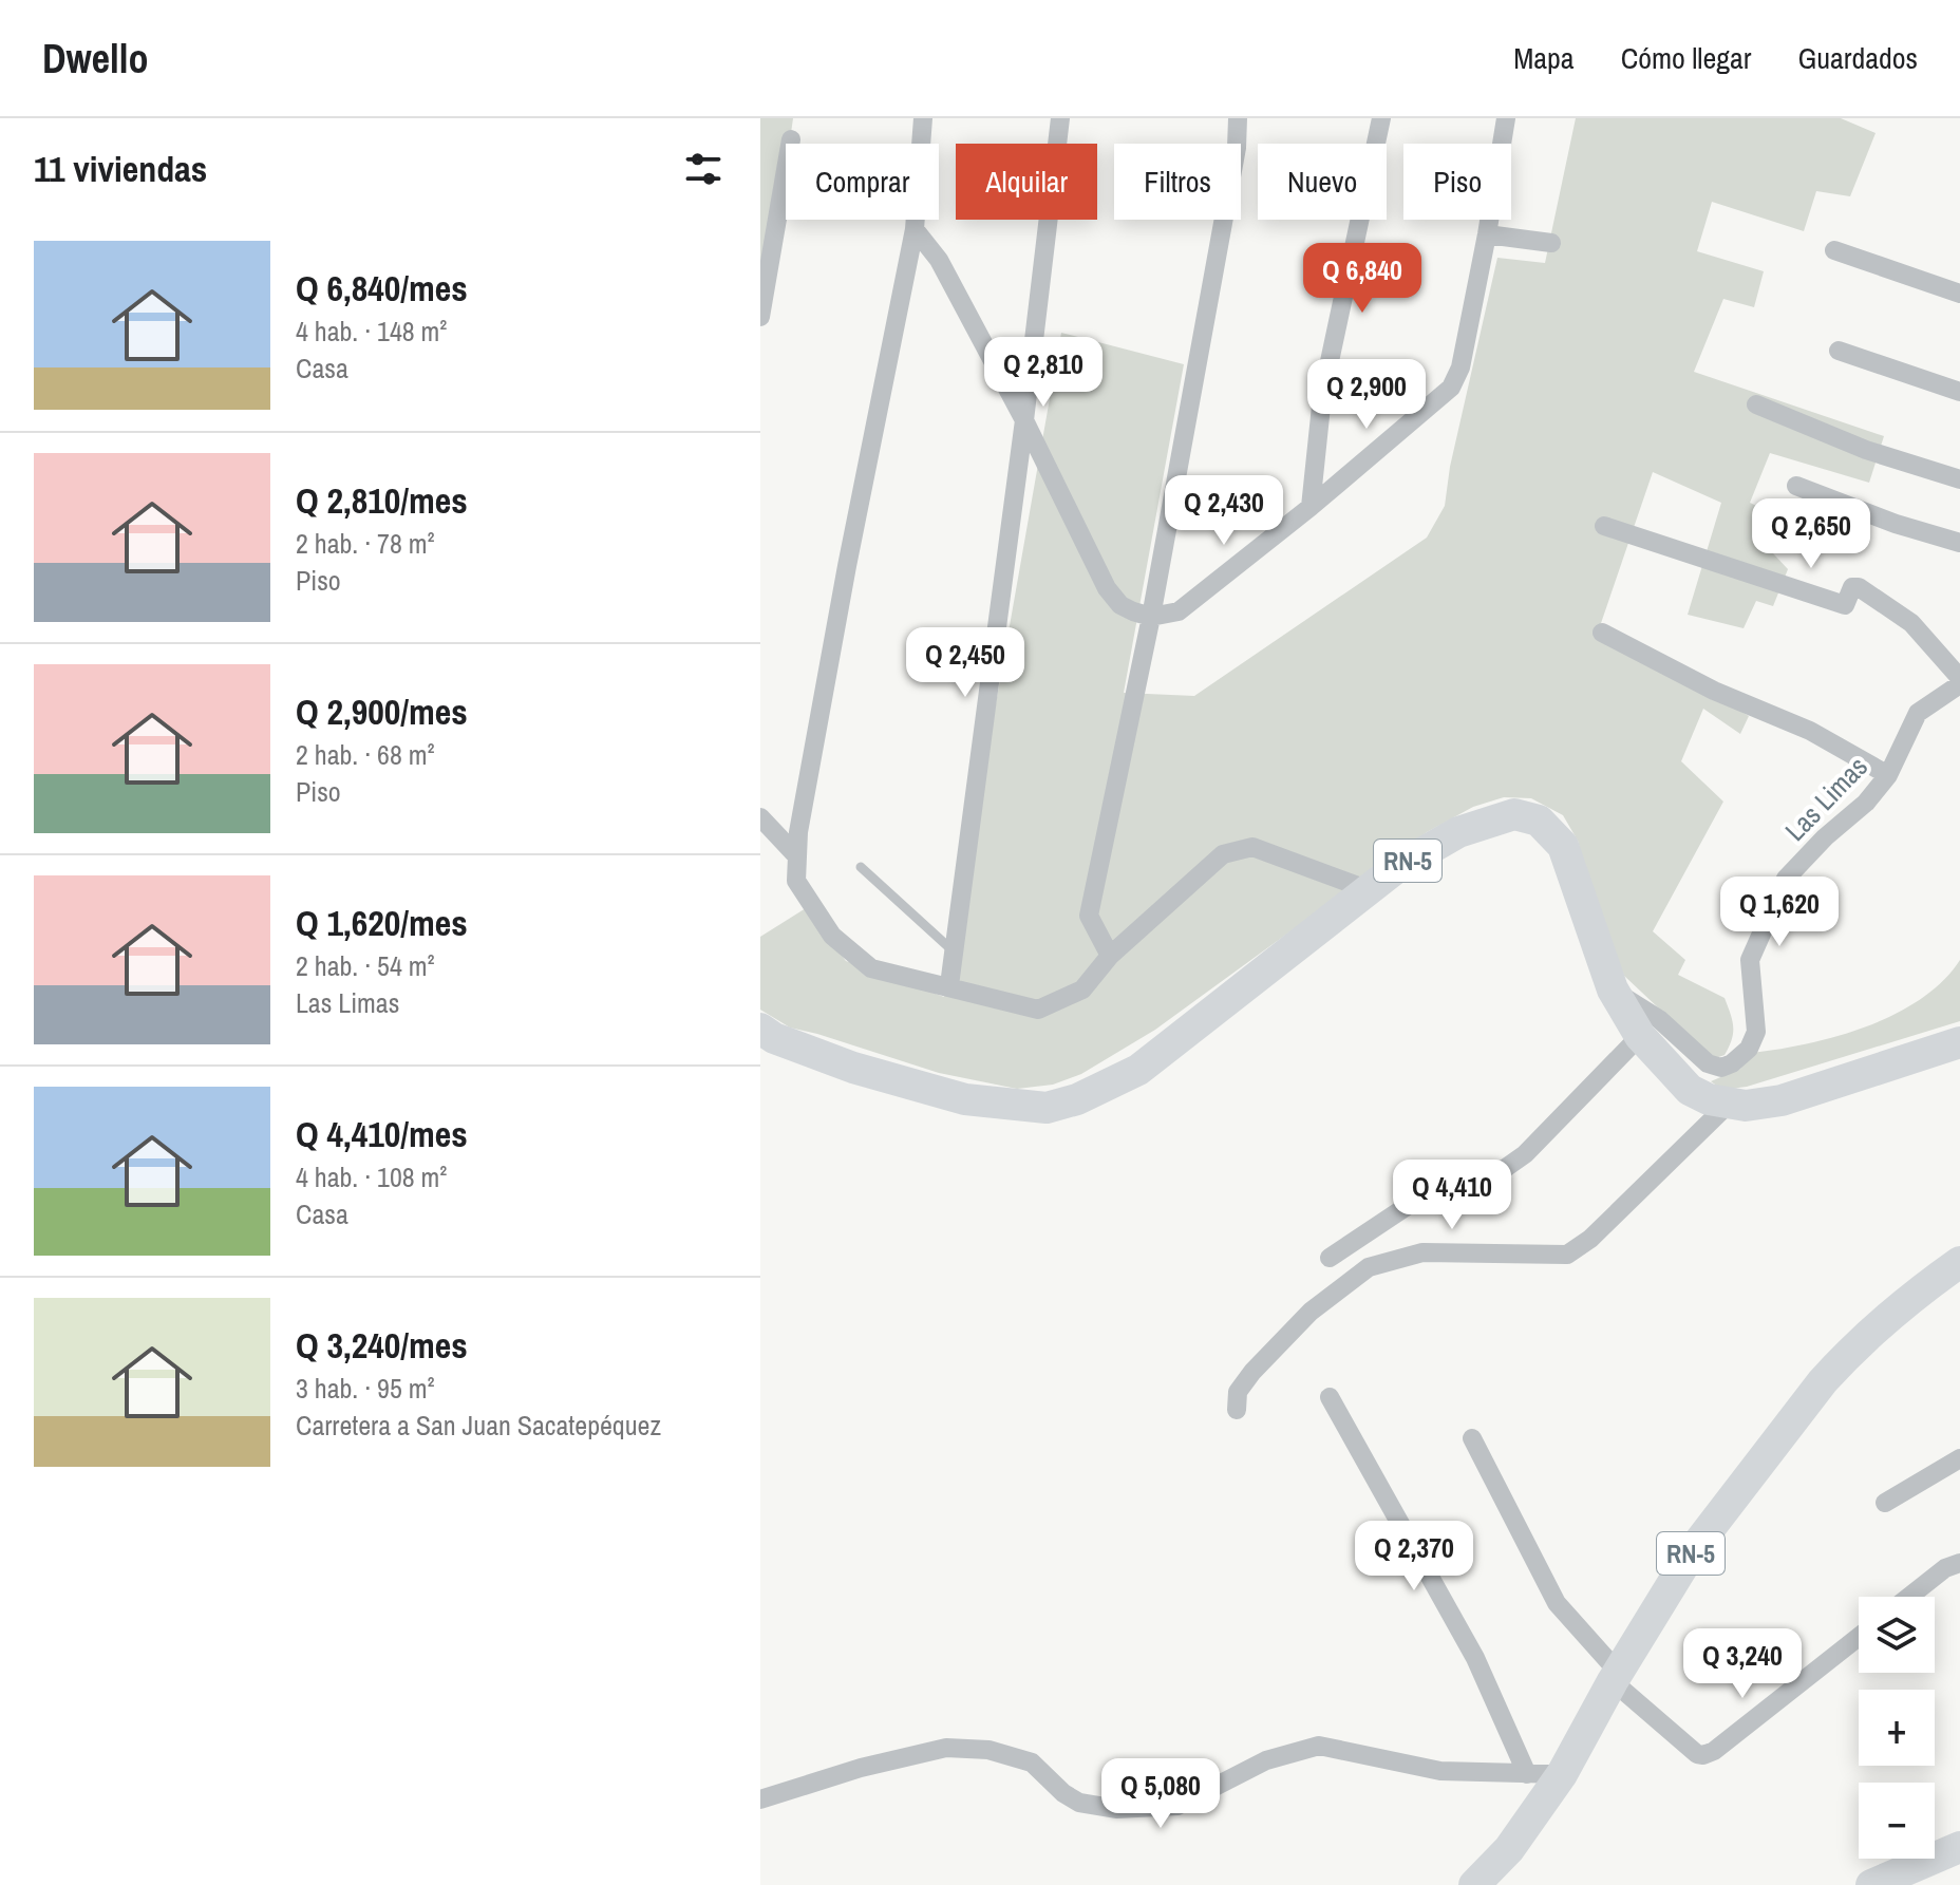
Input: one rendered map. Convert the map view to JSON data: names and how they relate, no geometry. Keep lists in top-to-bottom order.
{
  "streets": {
    "main road": ["RN-5"],
    "street": ["Las Limas"]
  },
  "crossings": [
    ["Las Limas", "RN-5"]
  ],
  "page": {
    "header": "Dwello",
    "nav": ["Mapa", "Cómo llegar", "Guardados"],
    "heading": "11 viviendas",
    "chip": [
      "Comprar",
      "Alquilar",
      "Filtros",
      "Nuevo",
      "Piso"
    ],
    "list": [
      {
        "name": "Q 6,840/mes",
        "note": "4 hab. · 148 m² · Casa"
      },
      {
        "name": "Q 2,810/mes",
        "note": "2 hab. · 78 m² · Piso"
      },
      {
        "name": "Q 2,900/mes",
        "note": "2 hab. · 68 m² · Piso"
      },
      {
        "name": "Q 1,620/mes",
        "note": "2 hab. · 54 m² · Las Limas"
      },
      {
        "name": "Q 4,410/mes",
        "note": "4 hab. · 108 m² · Casa"
      },
      {
        "name": "Q 3,240/mes",
        "note": "3 hab. · 95 m² · Carretera a San Juan Sacatepéquez"
      }
    ],
    "price": [
      "Q 6,840",
      "Q 2,810",
      "Q 2,900",
      "Q 2,430",
      "Q 2,650",
      "Q 2,450",
      "Q 1,620",
      "Q 4,410",
      "Q 2,370",
      "Q 3,240",
      "Q 5,080"
    ],
    "map_buttons": ["+", "−"]
  }
}
